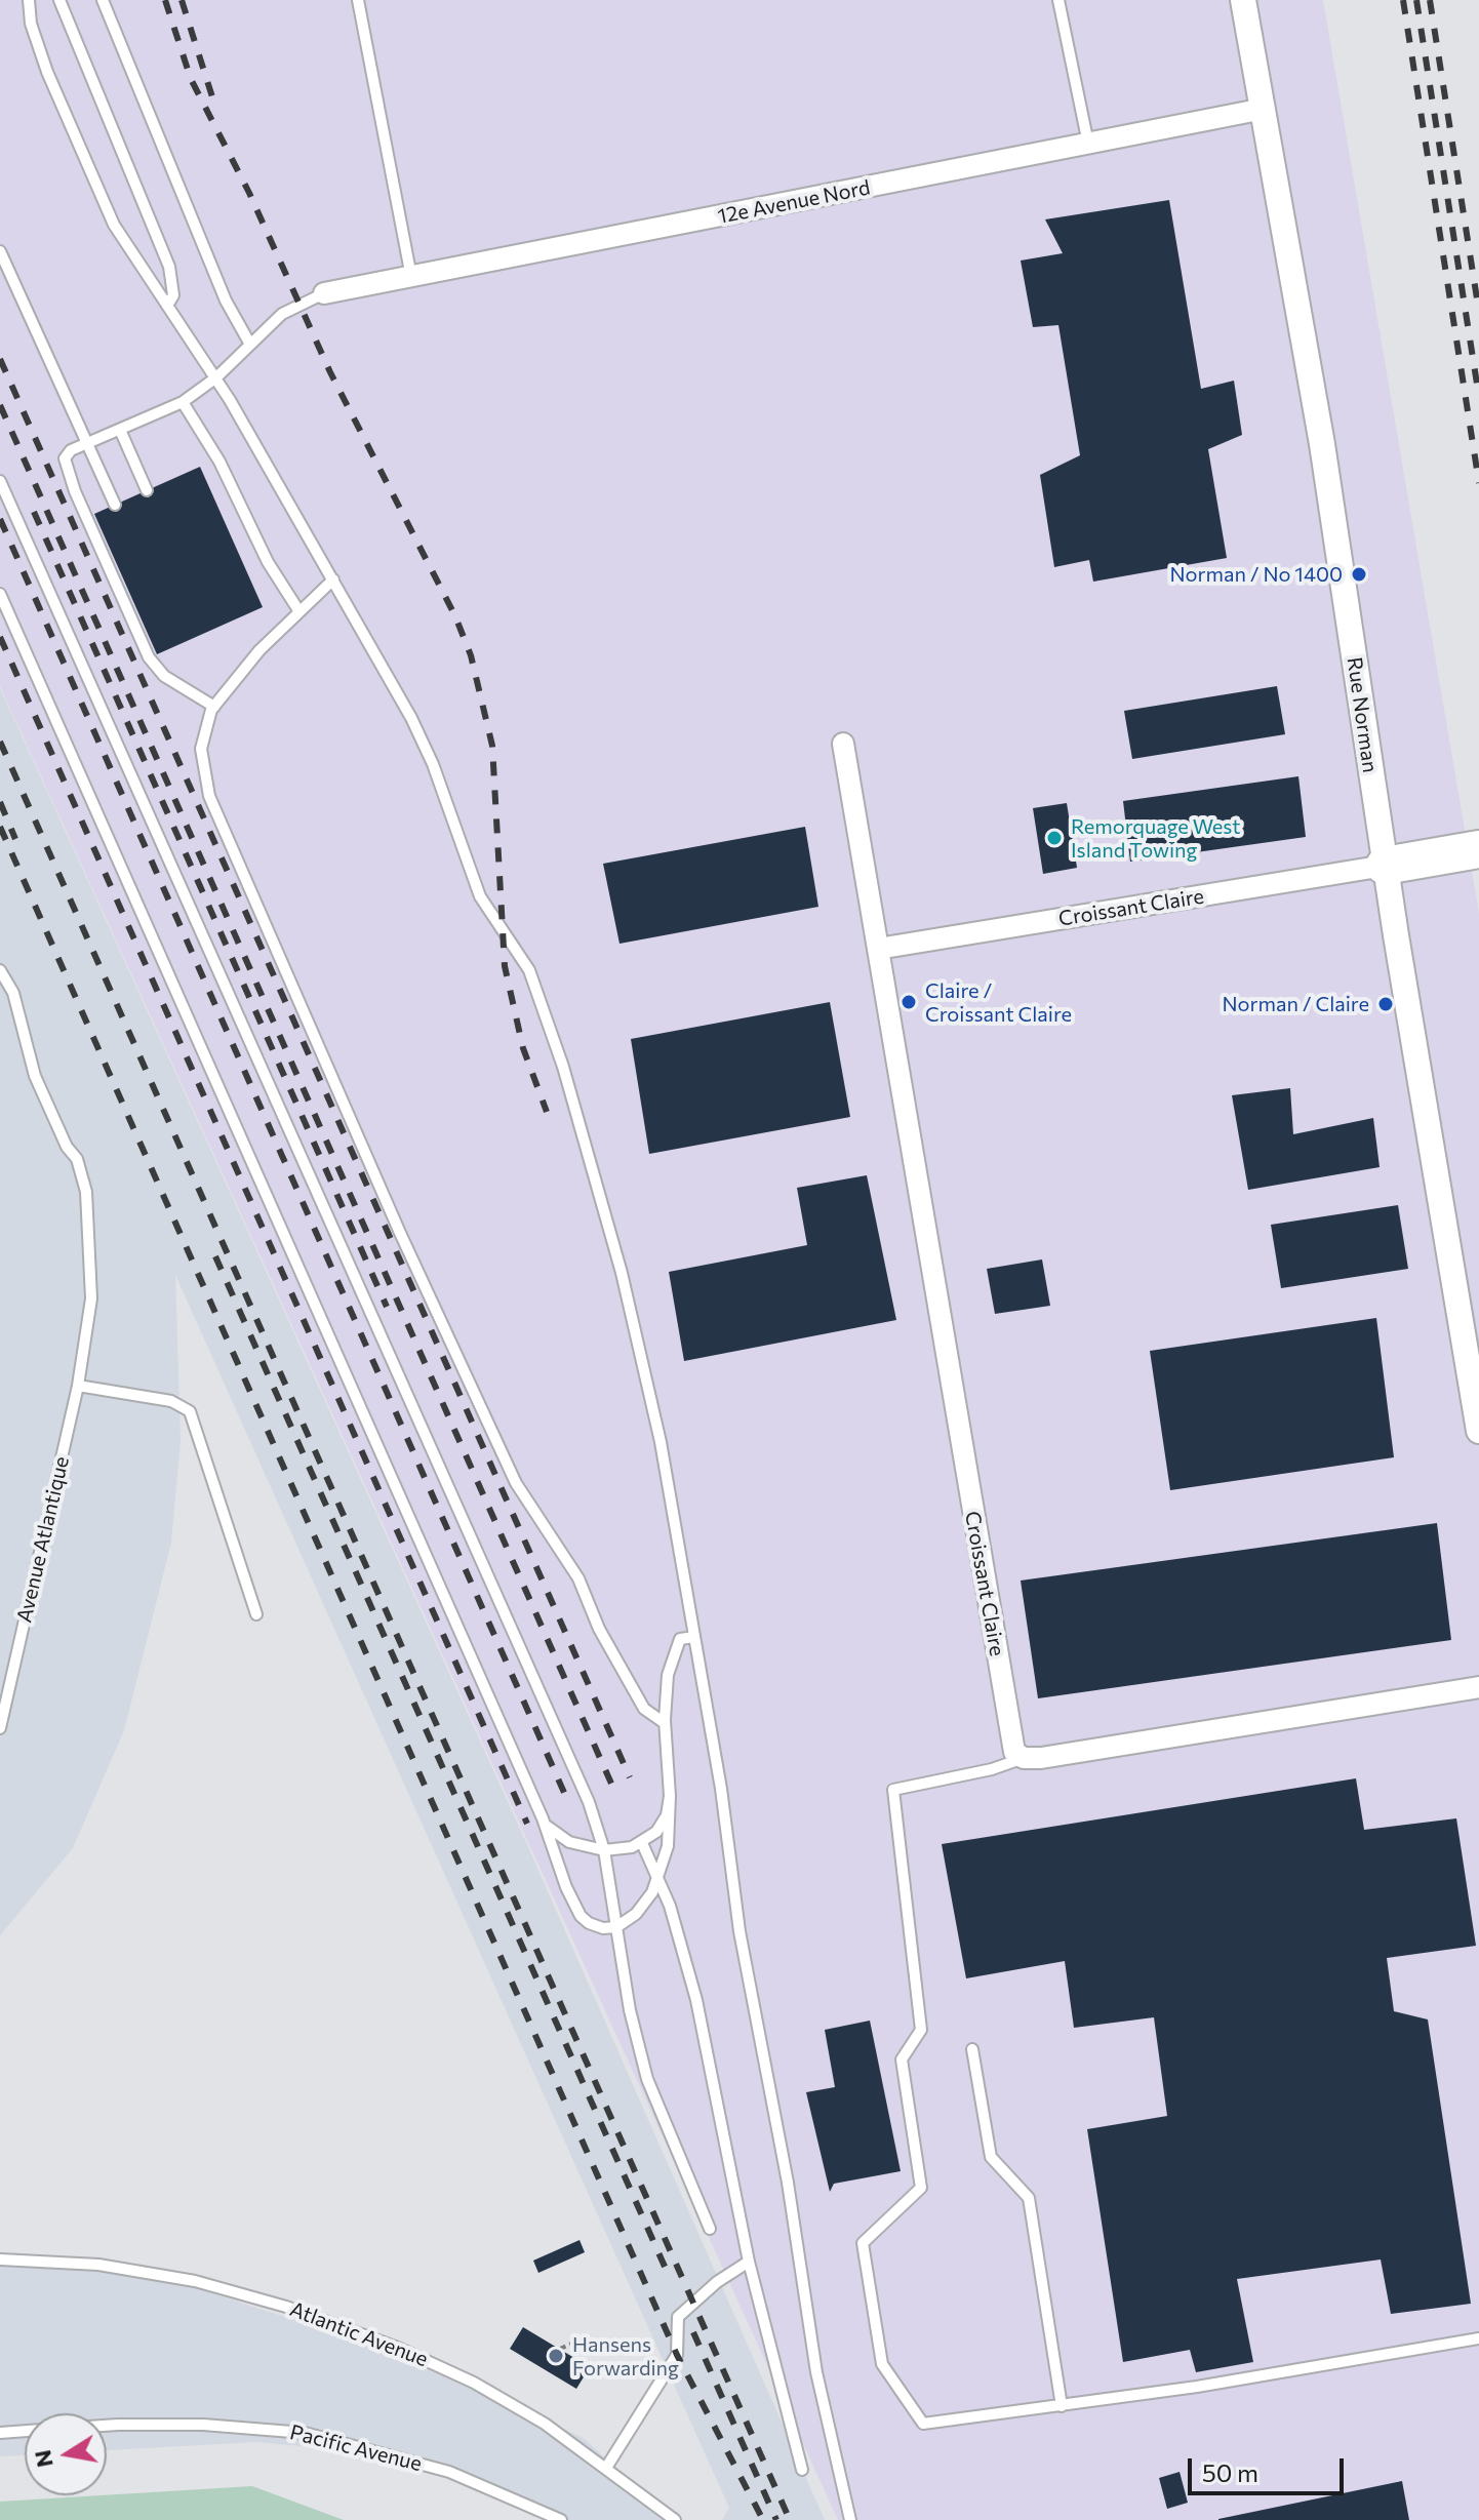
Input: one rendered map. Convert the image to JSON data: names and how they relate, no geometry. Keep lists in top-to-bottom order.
{
  "streets": {
    "street": ["12e Avenue Nord", "Rue Norman", "Croissant Claire"],
    "lane": ["Avenue Atlantique", "Atlantic Avenue", "Pacific Avenue"]
  },
  "crossings": [
    ["12e Avenue Nord", "Rue Norman"],
    ["Rue Norman", "Croissant Claire"]
  ],
  "places": [
    "Norman / No 1400",
    "Remorquage West Island Towing",
    "Claire / Croissant Claire",
    "Norman / Claire",
    "Hansens Forwarding"
  ],
  "scale_bar": "50 m",
  "north": "left"
}
